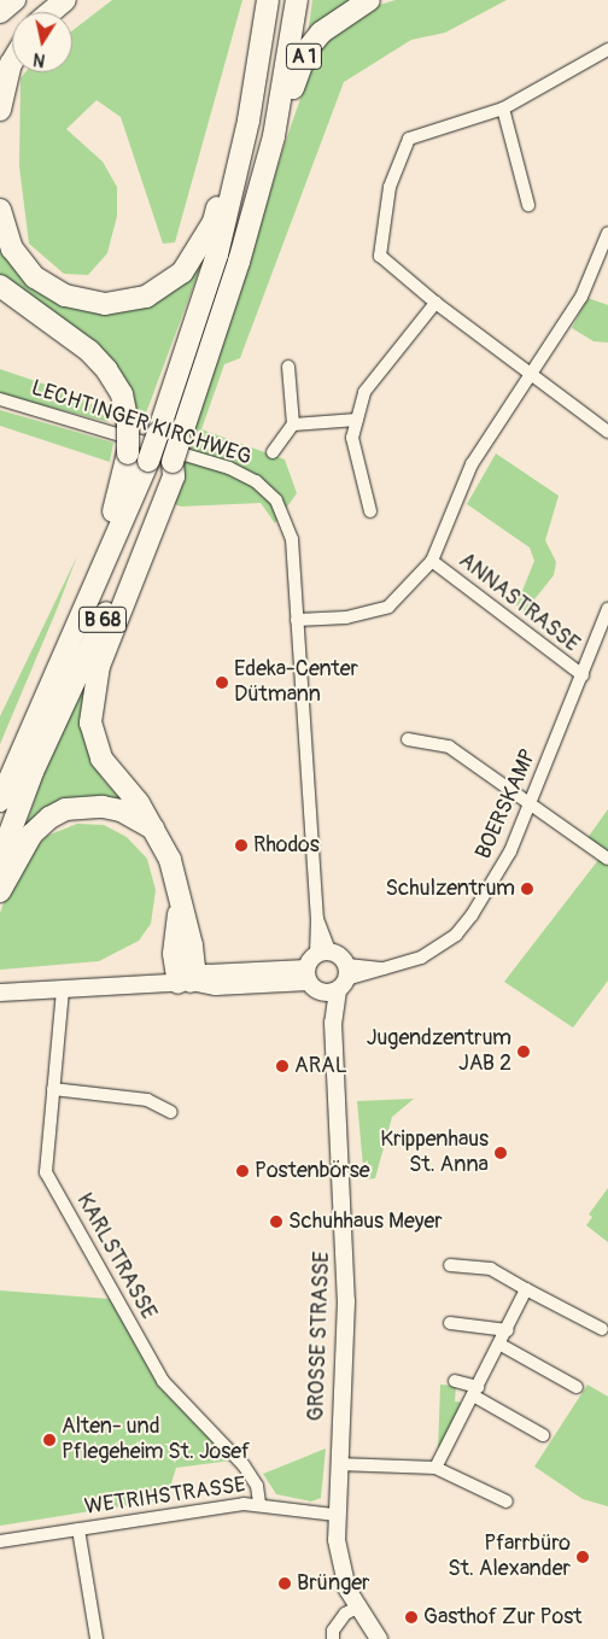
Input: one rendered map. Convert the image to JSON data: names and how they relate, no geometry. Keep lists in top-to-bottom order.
{
  "streets": {
    "highway": ["A 1", "B 68"],
    "street": [
      "LECHTINGER KIRCHWEG",
      "ANNASTRASSE",
      "BOERSKAMP",
      "KARLSTRASSE",
      "GROSSE STRASSE",
      "WETRIHSTRASSE"
    ]
  },
  "crossings": [
    ["A 1", "B 68"],
    ["ANNASTRASSE", "BOERSKAMP"],
    ["BOERSKAMP", "GROSSE STRASSE"],
    ["KARLSTRASSE", "WETRIHSTRASSE"],
    ["GROSSE STRASSE", "WETRIHSTRASSE"]
  ],
  "places": [
    "Edeka-Center Dütmann",
    "Rhodos",
    "Schulzentrum",
    "Jugendzentrum JAB 2",
    "ARAL",
    "Krippenhaus St. Anna",
    "Postenbörse",
    "Schuhhaus Meyer",
    "Alten- und Pflegeheim St. Josef",
    "Pfarrbüro St. Alexander",
    "Brünger",
    "Gasthof Zur Post"
  ],
  "north": "bottom"
}
